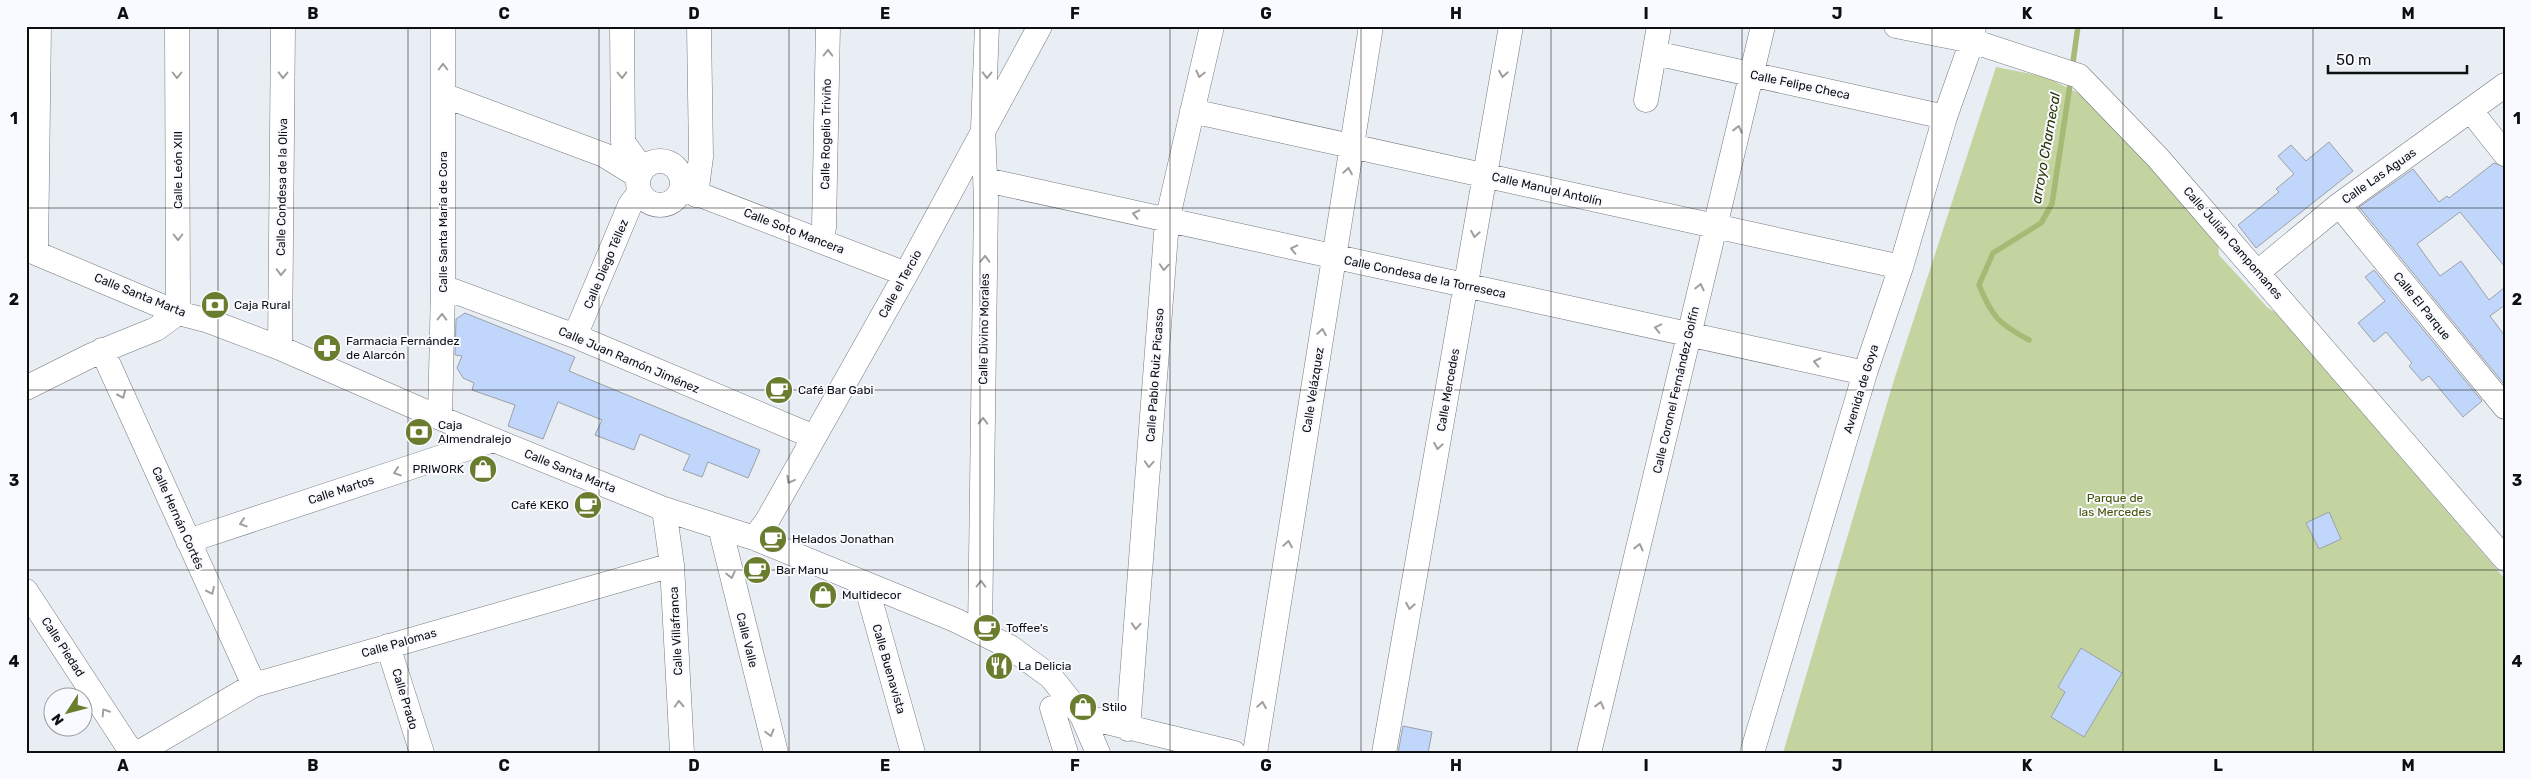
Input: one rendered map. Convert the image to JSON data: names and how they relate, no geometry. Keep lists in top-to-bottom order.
{
  "streets": {
    "street": [
      "Calle Felipe Checa",
      "Calle Rogelio Triviño",
      "Calle León XIII",
      "Calle Las Aguas",
      "Calle Condesa de la Oliva",
      "Calle Manuel Antolín",
      "Calle Santa María de Cora",
      "Calle Soto Mancera",
      "Calle Julián Campomanes",
      "Calle Diego Téllez",
      "Calle Condesa de la Torreseca",
      "Calle el Tercio",
      "Calle Santa Marta",
      "Calle El Parque",
      "Calle Divino Morales",
      "Calle Juan Ramón Jiménez",
      "Calle Pablo Ruiz Picasso",
      "Avenida de Goya",
      "Calle Velázquez",
      "Calle Mercedes",
      "Calle Coronel Fernández Golfín",
      "Calle Martos",
      "Calle Hernán Cortés",
      "Calle Villafranca",
      "Calle Valle",
      "Calle Palomas",
      "Calle Piedad",
      "Calle Buenavista",
      "Calle Prado"
    ]
  },
  "crossings": [
    ["Calle Felipe Checa", "Avenida de Goya"],
    ["Calle Felipe Checa", "Calle Coronel Fernández Golfín"],
    ["Calle Rogelio Triviño", "Calle Soto Mancera"],
    ["Calle León XIII", "Calle Santa Marta"],
    ["Calle Las Aguas", "Calle Julián Campomanes"],
    ["Calle Las Aguas", "Calle El Parque"],
    ["Calle Condesa de la Oliva", "Calle Santa Marta"],
    ["Calle Manuel Antolín", "Calle Pablo Ruiz Picasso"],
    ["Calle Manuel Antolín", "Avenida de Goya"],
    ["Calle Manuel Antolín", "Calle Velázquez"],
    ["Calle Manuel Antolín", "Calle Mercedes"],
    ["Calle Manuel Antolín", "Calle Coronel Fernández Golfín"],
    ["Calle Santa María de Cora", "Calle Santa Marta"],
    ["Calle Santa María de Cora", "Calle Juan Ramón Jiménez"],
    ["Calle Soto Mancera", "Calle Diego Téllez"],
    ["Calle Soto Mancera", "Calle el Tercio"],
    ["Calle Julián Campomanes", "Avenida de Goya"],
    ["Calle Diego Téllez", "Calle Juan Ramón Jiménez"],
    ["Calle Condesa de la Torreseca", "Calle Divino Morales"],
    ["Calle Condesa de la Torreseca", "Calle Pablo Ruiz Picasso"],
    ["Calle Condesa de la Torreseca", "Avenida de Goya"],
    ["Calle Condesa de la Torreseca", "Calle Velázquez"],
    ["Calle Condesa de la Torreseca", "Calle Mercedes"],
    ["Calle Condesa de la Torreseca", "Calle Coronel Fernández Golfín"],
    ["Calle el Tercio", "Calle Santa Marta"],
    ["Calle el Tercio", "Calle Divino Morales"],
    ["Calle el Tercio", "Calle Juan Ramón Jiménez"],
    ["Calle Santa Marta", "Calle Divino Morales"],
    ["Calle Santa Marta", "Calle Martos"],
    ["Calle Santa Marta", "Calle Villafranca"],
    ["Calle Santa Marta", "Calle Valle"],
    ["Calle Santa Marta", "Calle Buenavista"],
    ["Calle Martos", "Calle Hernán Cortés"],
    ["Calle Hernán Cortés", "Calle Palomas"],
    ["Calle Villafranca", "Calle Palomas"],
    ["Calle Palomas", "Calle Prado"]
  ],
  "one_way": [
    "Calle Condesa de la Oliva",
    "Calle Condesa de la Torreseca",
    "Calle Pablo Ruiz Picasso",
    "Calle Velázquez",
    "Calle Mercedes",
    "Calle Coronel Fernández Golfín",
    "Calle Martos",
    "Calle Hernán Cortés",
    "Calle Villafranca",
    "Calle Valle",
    "Calle Piedad"
  ],
  "water": ["arroyo Charnecal"],
  "parks": ["Parque de las Mercedes"],
  "places": {
    "bank": ["Caja Rural", "Caja Almendralejo"],
    "pharmacy": ["Farmacia Fernández de Alarcón"],
    "cafe": [
      "Café Bar Gabi",
      "Café KEKO",
      "Helados Jonathan",
      "Bar Manu",
      "Toffee's"
    ],
    "shop": ["PRIWORK", "Multidecor", "Stilo"],
    "restaurant": ["La Delicia"]
  },
  "scale_bar": "50 m",
  "north": "bottom left",
  "grid": {
    "columns": [
      "A",
      "B",
      "C",
      "D",
      "E",
      "F",
      "G",
      "H",
      "I",
      "J",
      "K",
      "L",
      "M"
    ],
    "rows": [
      "1",
      "2",
      "3",
      "4"
    ]
  }
}
